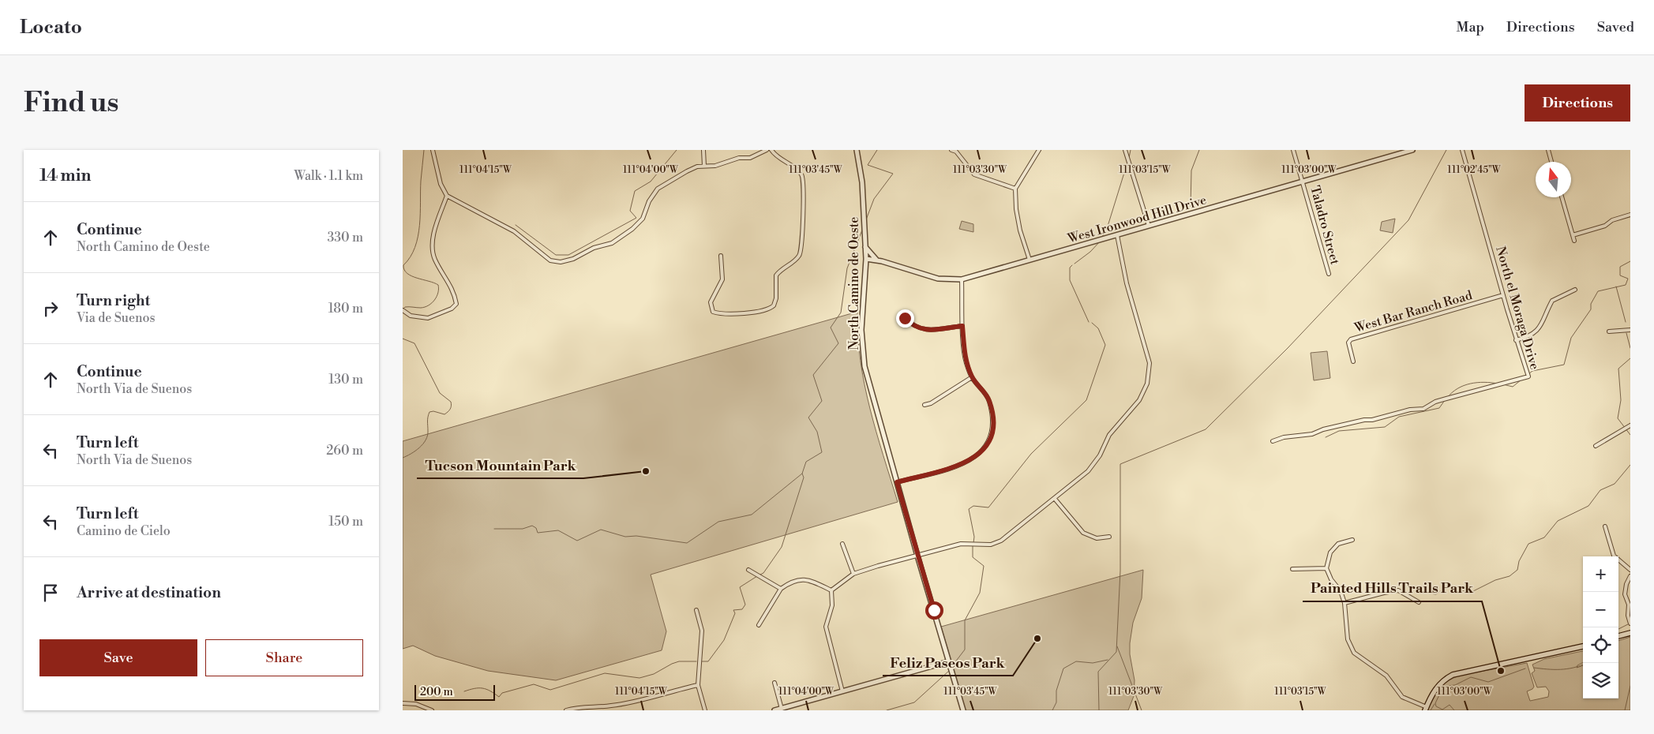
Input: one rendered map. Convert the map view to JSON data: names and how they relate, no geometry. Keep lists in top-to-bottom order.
{
  "streets": {
    "street": [
      "West Ironwood Hill Drive",
      "Taladro Street",
      "North Camino de Oeste",
      "North el Moraga Drive",
      "West Bar Ranch Road"
    ]
  },
  "crossings": [
    ["West Ironwood Hill Drive", "Taladro Street"],
    ["West Ironwood Hill Drive", "North Camino de Oeste"],
    ["North el Moraga Drive", "West Bar Ranch Road"]
  ],
  "places": ["Tucson Mountain Park", "Feliz Paseos Park", "Painted Hills Trails Park"],
  "scale_bar": "200 m",
  "north": "top",
  "page": {
    "header": "Locato",
    "nav": ["Map", "Directions", "Saved"],
    "buttons": [
      "Directions",
      ["Save", "Share"]
    ],
    "title": "Find us",
    "heading": ["14 min", "Walk · 1.1 km"],
    "list": [
      ["Continue", "North Camino de Oeste", "330 m"],
      ["Turn right", "Via de Suenos", "180 m"],
      ["Continue", "North Via de Suenos", "130 m"],
      ["Turn left", "North Via de Suenos", "260 m"],
      ["Turn left", "Camino de Cielo", "150 m"],
      "Arrive at destination"
    ],
    "map_buttons": ["+", "−"],
    "scale": "200 m"
  },
  "coordinates": [
    "111°04'15\"W",
    "111°04'00\"W",
    "111°03'45\"W",
    "111°03'30\"W",
    "111°03'15\"W",
    "111°03'00\"W",
    "111°02'45\"W"
  ]
}
